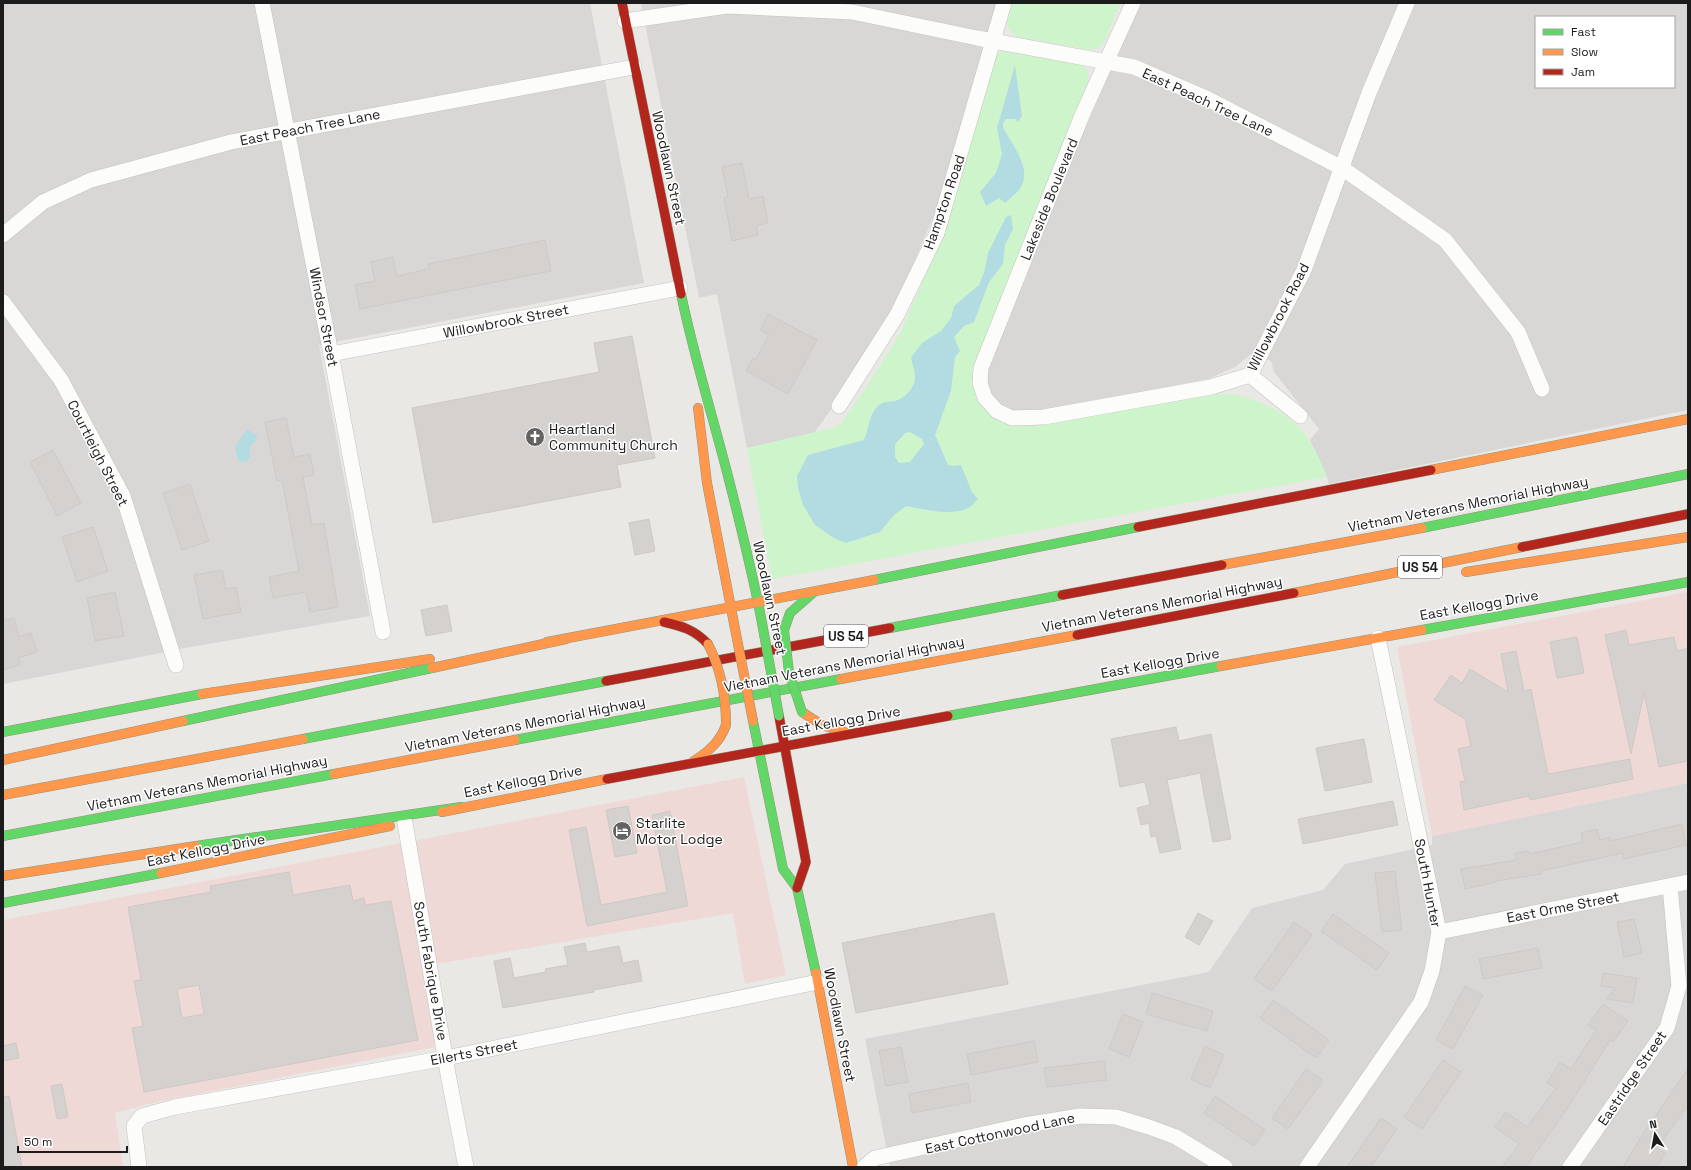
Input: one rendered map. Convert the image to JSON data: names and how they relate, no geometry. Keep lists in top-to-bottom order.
{
  "streets": {
    "main road": [
      "Woodlawn Street",
      "Vietnam Veterans Memorial Highway",
      "US 54",
      "East Kellogg Drive"
    ],
    "street": [
      "East Peach Tree Lane",
      "Lakeside Boulevard",
      "Hampton Road",
      "Windsor Street",
      "Willowbrook Road",
      "Willowbrook Street",
      "Courtleigh Street",
      "South Hunter",
      "East Orme Street",
      "South Fabrique Drive",
      "Eilerts Street",
      "Eastridge Street",
      "East Cottonwood Lane"
    ]
  },
  "crossings": [
    ["East Peach Tree Lane", "Woodlawn Street"],
    ["East Peach Tree Lane", "Lakeside Boulevard"],
    ["East Peach Tree Lane", "Hampton Road"],
    ["East Peach Tree Lane", "Windsor Street"],
    ["East Peach Tree Lane", "Willowbrook Road"],
    ["Woodlawn Street", "Willowbrook Street"],
    ["Woodlawn Street", "East Kellogg Drive"],
    ["Woodlawn Street", "Eilerts Street"],
    ["Lakeside Boulevard", "Willowbrook Road"],
    ["Windsor Street", "Willowbrook Street"],
    ["East Kellogg Drive", "South Hunter"],
    ["East Kellogg Drive", "South Fabrique Drive"],
    ["South Hunter", "East Orme Street"],
    ["East Orme Street", "Eastridge Street"],
    ["South Fabrique Drive", "Eilerts Street"]
  ],
  "places": {
    "church": ["Heartland Community Church"],
    "hotel": ["Starlite Motor Lodge"]
  },
  "legend": ["Fast", "Slow", "Jam"],
  "scale_bar": "50 m",
  "north": "top"
}
